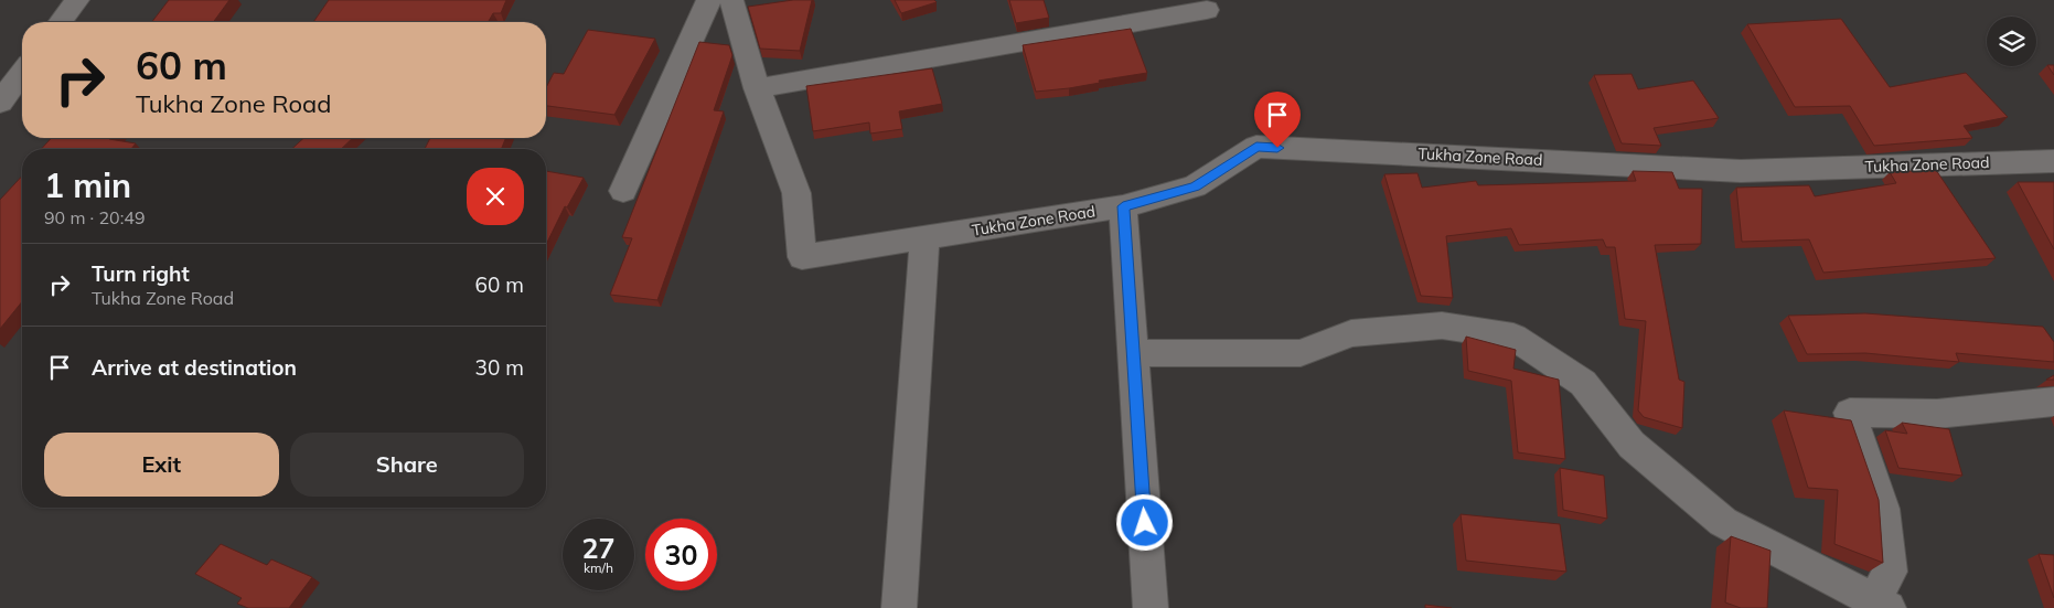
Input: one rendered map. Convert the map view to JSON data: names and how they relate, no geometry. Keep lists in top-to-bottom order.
{
  "streets": {
    "street": ["Tukha Zone Road"]
  },
  "page": {
    "turn": ["60 m", "Tukha Zone Road"],
    "heading": ["1 min", "90 m · 20:49"],
    "list": [
      {
        "name": "Turn right",
        "note": "Tukha Zone Road",
        "value": "60 m"
      },
      {
        "name": "Arrive at destination",
        "value": "30 m"
      }
    ],
    "buttons": ["Exit", "Share"],
    "speed": "27 km/h",
    "limit": "30"
  }
}
